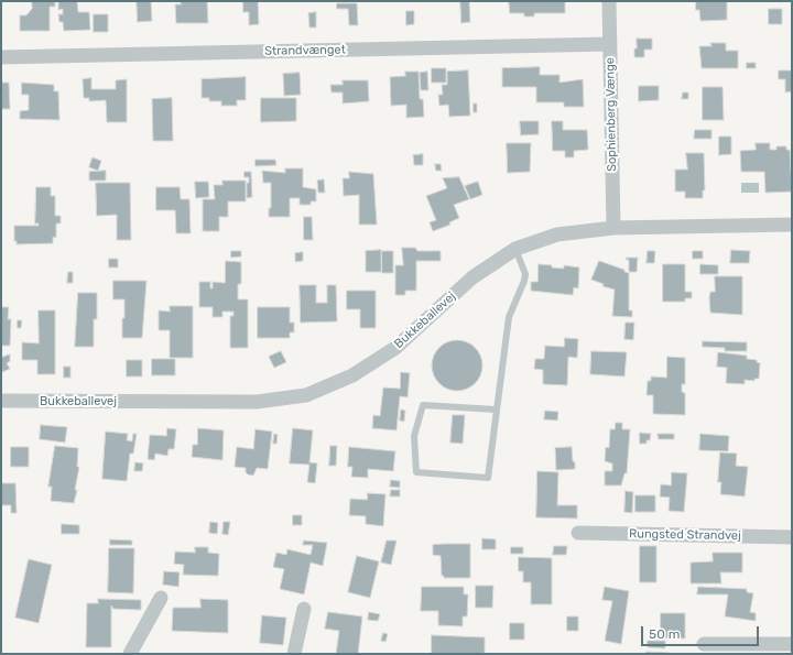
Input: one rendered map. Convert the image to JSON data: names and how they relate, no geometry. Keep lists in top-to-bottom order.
{
  "streets": {
    "street": [
      "Strandvænget",
      "Sophienberg Vænge",
      "Bukkeballevej",
      "Rungsted Strandvej"
    ]
  },
  "crossings": [
    ["Strandvænget", "Sophienberg Vænge"],
    ["Sophienberg Vænge", "Bukkeballevej"]
  ],
  "scale_bar": "50 m"
}
